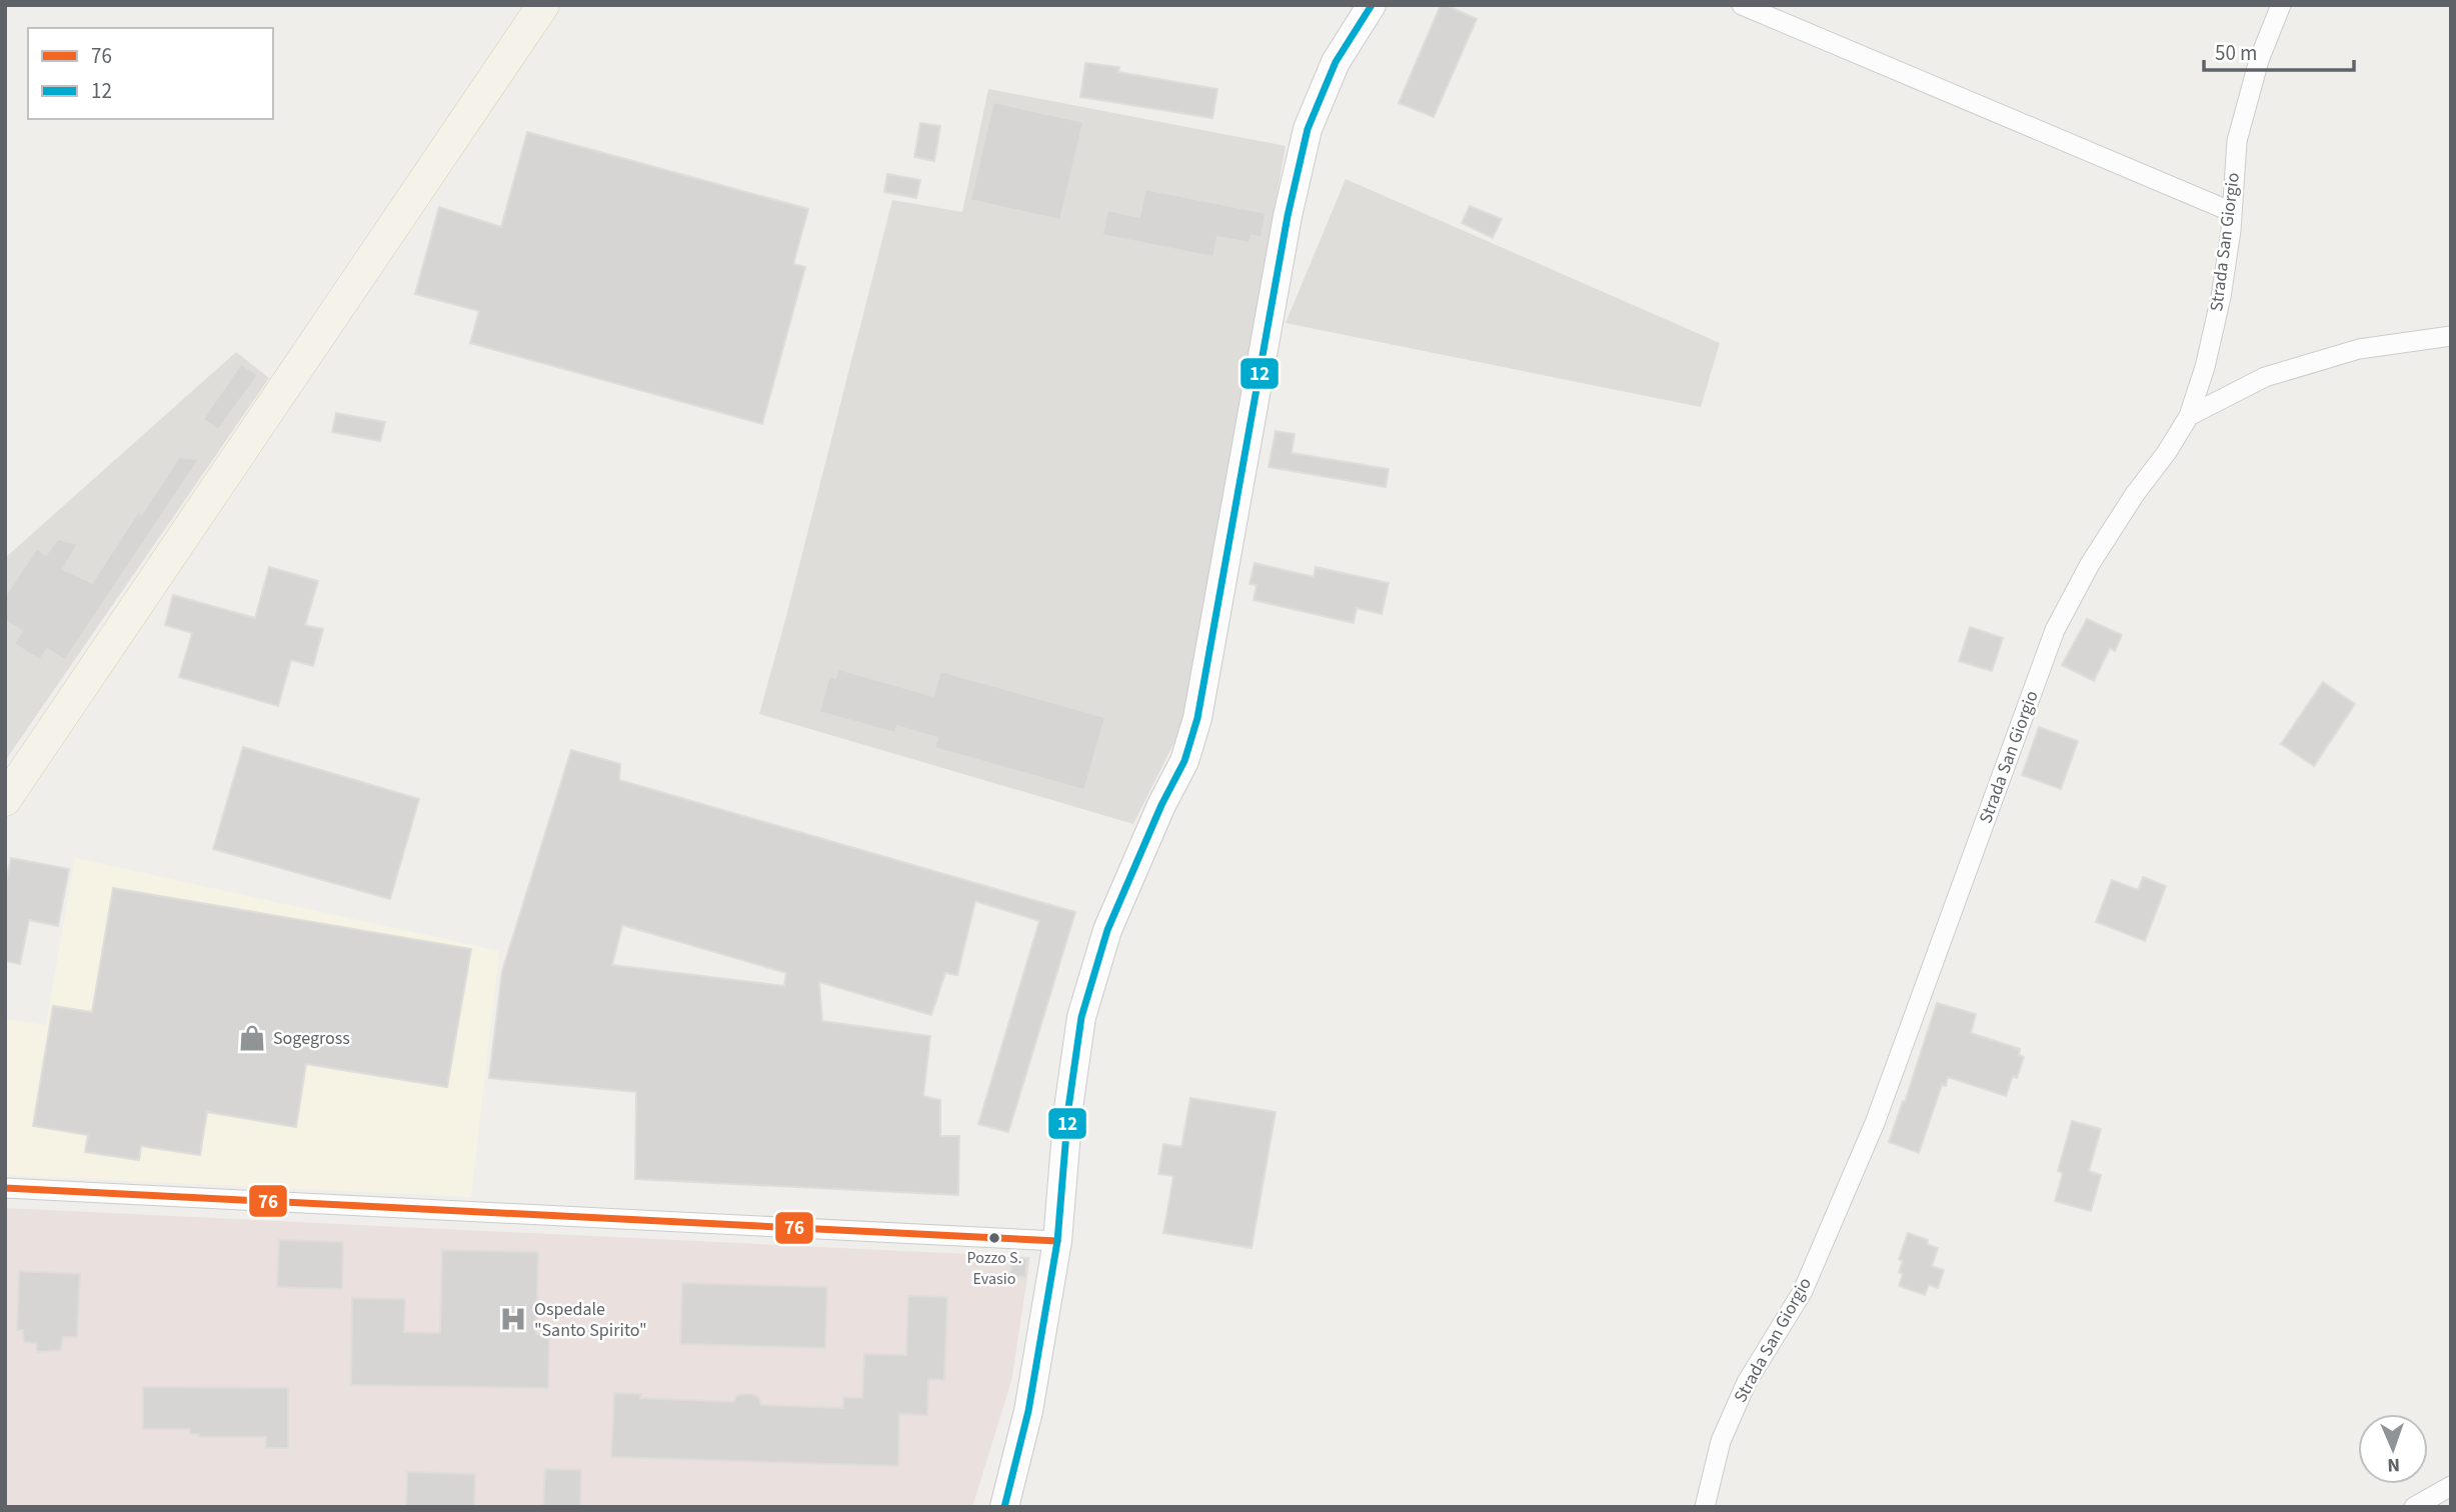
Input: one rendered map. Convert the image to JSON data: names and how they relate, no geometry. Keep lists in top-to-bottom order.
{
  "streets": {
    "street": ["Strada San Giorgio"]
  },
  "places": {
    "shop": ["Sogegross"],
    "other": ["Pozzo S. Evasio"],
    "hospital": ["Ospedale \"Santo Spirito\""]
  },
  "lines": ["transit line 12", "transit line 76"],
  "legend": ["76", "12"],
  "scale_bar": "50 m",
  "north": "bottom"
}
